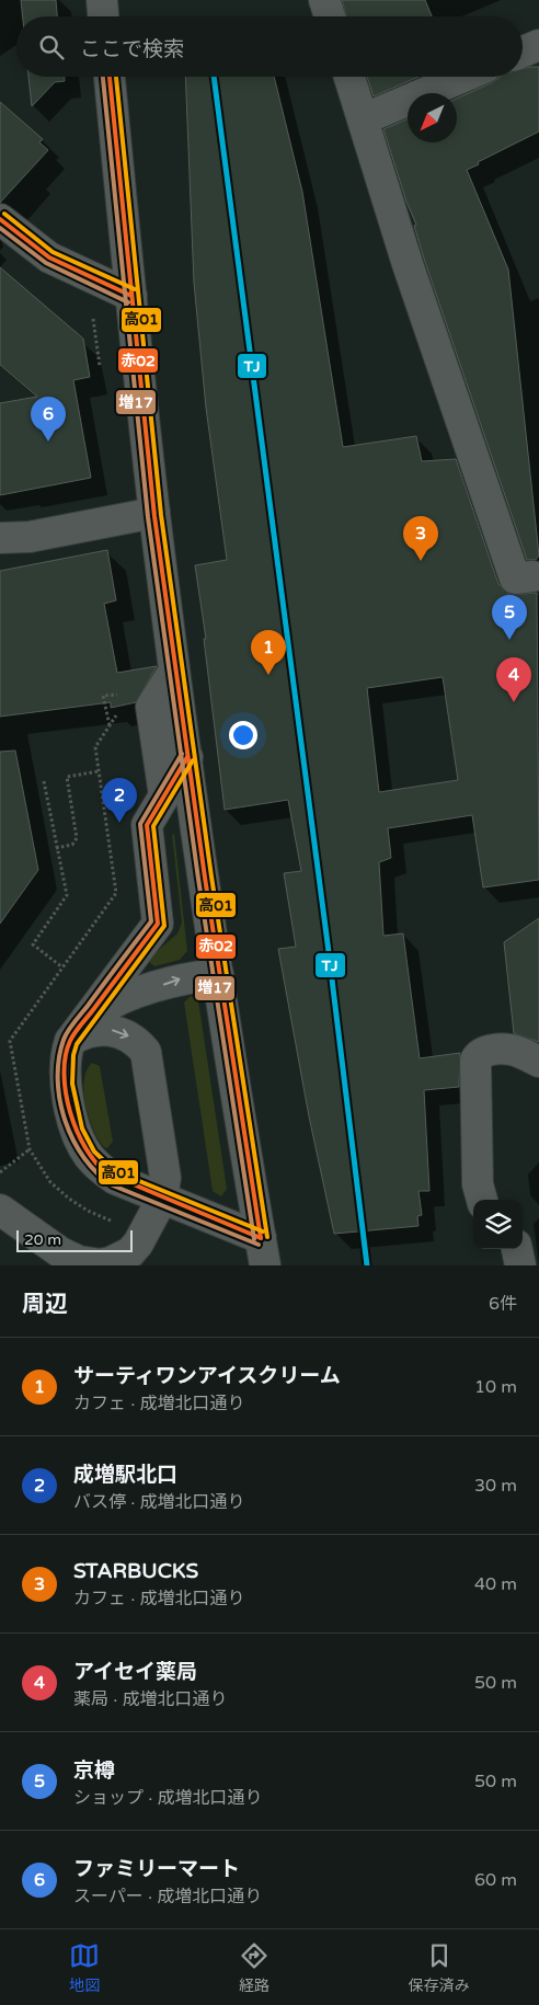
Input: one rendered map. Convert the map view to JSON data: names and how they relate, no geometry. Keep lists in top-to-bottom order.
{
  "lines": [
    "transit line TJ",
    "transit line 赤02",
    "transit line 増17",
    "transit line 高01"
  ],
  "scale_bar": "20 m",
  "north": "bottom left",
  "page": {
    "search": "ここで検索",
    "pins": [
      "6",
      "3",
      "5",
      "1",
      "4",
      "2"
    ],
    "scale": "20 m",
    "heading": ["周辺", "6件"],
    "list": [
      {
        "mark": "1",
        "name": "サーティワンアイスクリーム",
        "note": "カフェ · 成増北口通り",
        "value": "10 m"
      },
      {
        "mark": "2",
        "name": "成増駅北口",
        "note": "バス停 · 成増北口通り",
        "value": "30 m"
      },
      {
        "mark": "3",
        "name": "STARBUCKS",
        "note": "カフェ · 成増北口通り",
        "value": "40 m"
      },
      {
        "mark": "4",
        "name": "アイセイ薬局",
        "note": "薬局 · 成増北口通り",
        "value": "50 m"
      },
      {
        "mark": "5",
        "name": "京樽",
        "note": "ショップ · 成増北口通り",
        "value": "50 m"
      },
      {
        "mark": "6",
        "name": "ファミリーマート",
        "note": "スーパー · 成増北口通り",
        "value": "60 m"
      }
    ],
    "nav": ["地図", "経路", "保存済み"]
  }
}
